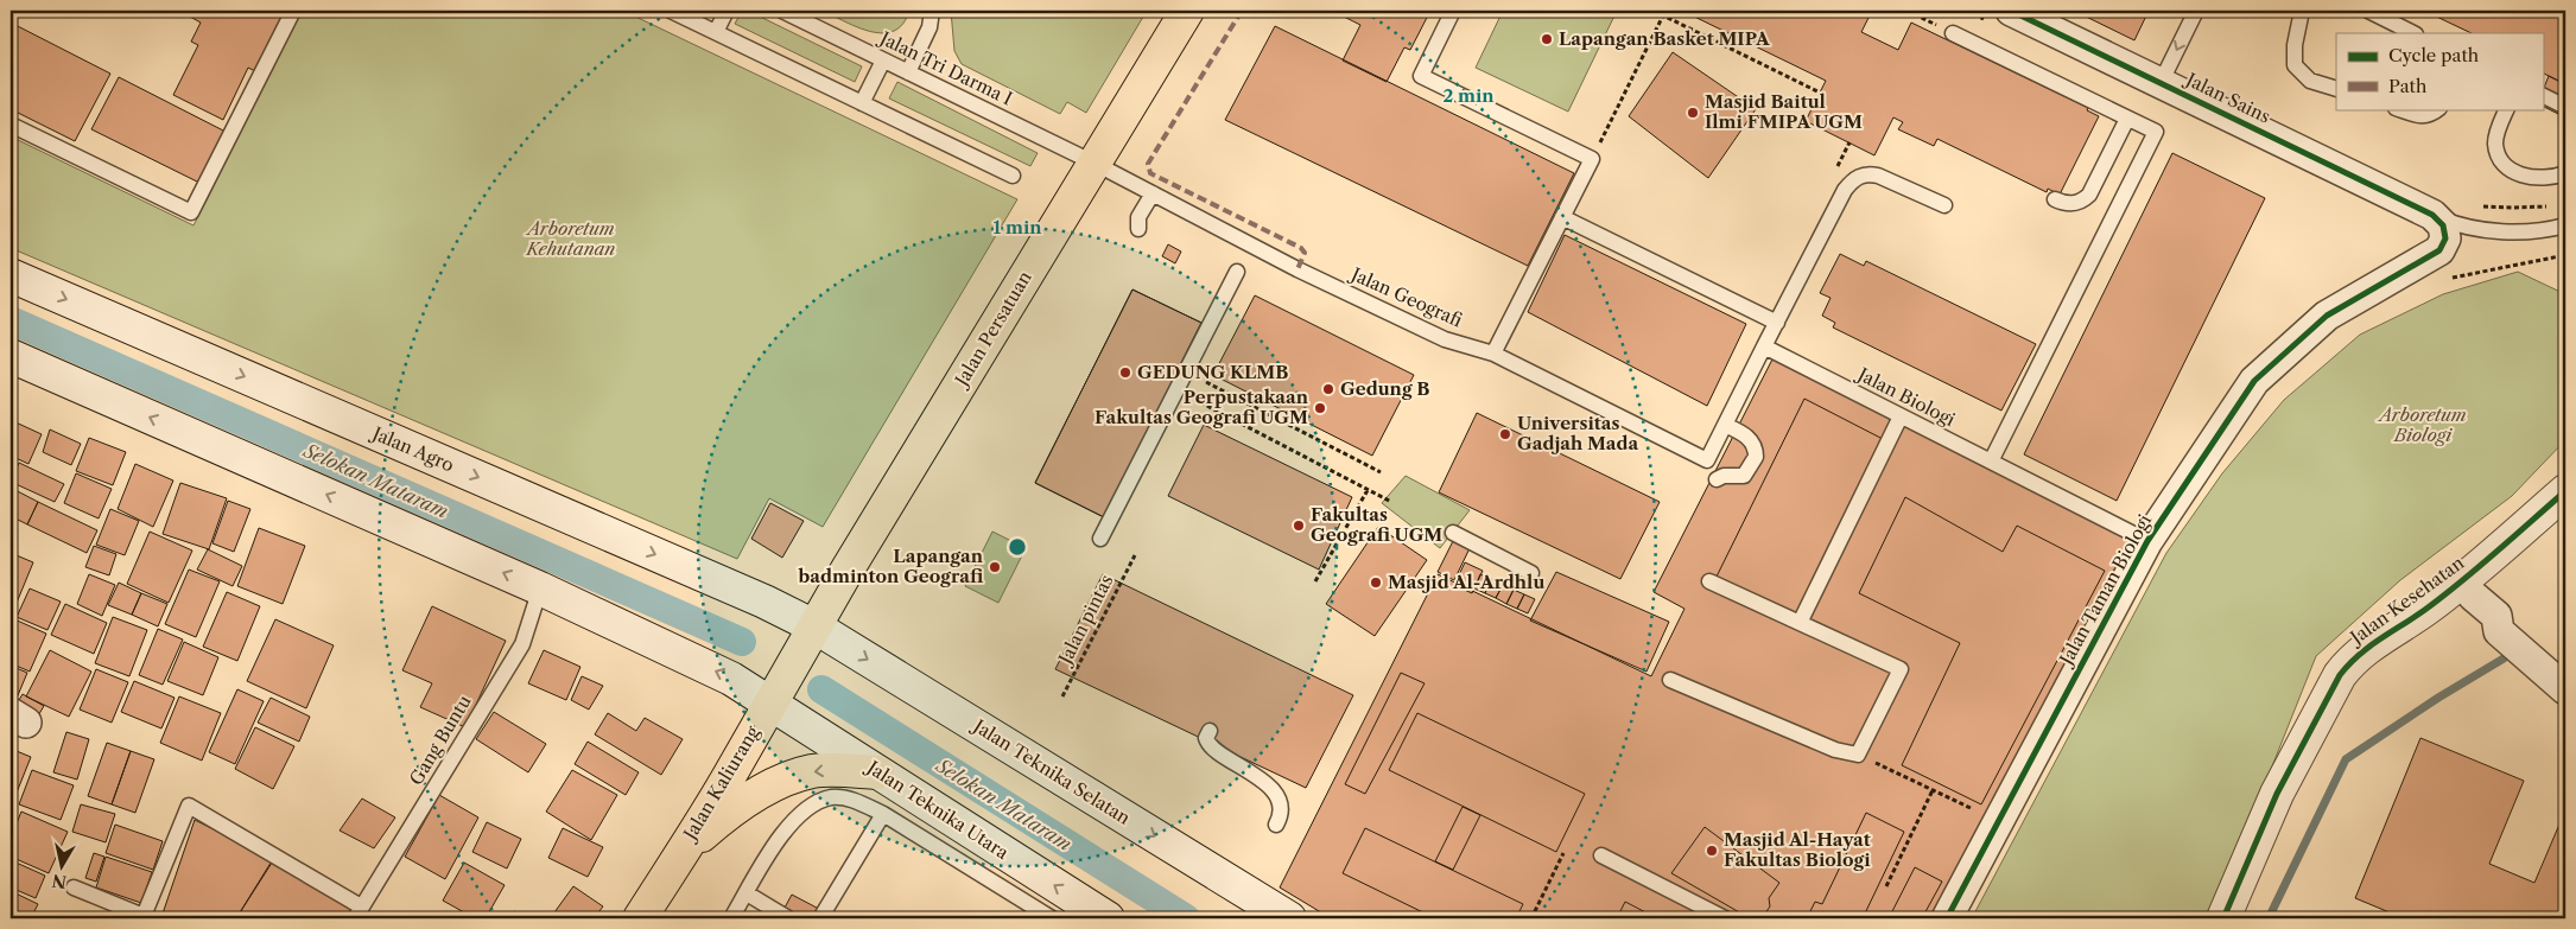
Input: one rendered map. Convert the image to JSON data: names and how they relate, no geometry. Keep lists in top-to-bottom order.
{
  "streets": {
    "main road": [
      "Jalan Persatuan",
      "Jalan Agro",
      "Jalan Kesehatan",
      "Jalan Teknika Selatan",
      "Jalan Kaliurang",
      "Jalan Teknika Utara"
    ],
    "street": ["Jalan Sains", "Jalan Taman Biologi"],
    "lane": [
      "Jalan Tri Darma I",
      "Jalan Geografi",
      "Jalan Biologi",
      "Gang Buntu"
    ],
    "path": ["Jalan pintas"]
  },
  "crossings": [
    ["Jalan Tri Darma I", "Jalan Geografi"],
    ["Jalan Tri Darma I", "Jalan Persatuan"],
    ["Jalan Geografi", "Jalan Persatuan"],
    ["Jalan Persatuan", "Jalan Agro"],
    ["Jalan Persatuan", "Jalan Teknika Selatan"],
    ["Jalan Persatuan", "Jalan Kaliurang"],
    ["Jalan Biologi", "Jalan Taman Biologi"],
    ["Jalan Agro", "Jalan Teknika Selatan"],
    ["Jalan Agro", "Jalan Kaliurang"],
    ["Jalan Teknika Selatan", "Jalan Kaliurang"],
    ["Jalan Kaliurang", "Jalan Teknika Utara"]
  ],
  "one_way": ["Jalan Teknika Selatan", "Jalan Teknika Utara"],
  "water": ["Selokan Mataram"],
  "parks": ["Arboretum Kehutanan", "Arboretum Biologi"],
  "places": [
    "Lapangan Basket MIPA",
    "Masjid Baitul Ilmi FMIPA UGM",
    "GEDUNG KLMB",
    "Gedung B",
    "Perpustakaan Fakultas Geografi UGM",
    "Universitas Gadjah Mada",
    "Fakultas Geografi UGM",
    "Lapangan badminton Geografi",
    "Masjid Al-Ardhlu",
    "Masjid Al-Hayat Fakultas Biologi"
  ],
  "legend": ["Cycle path", "Path"],
  "north": "bottom",
  "rings": ["2 min", "1 min"]
}
